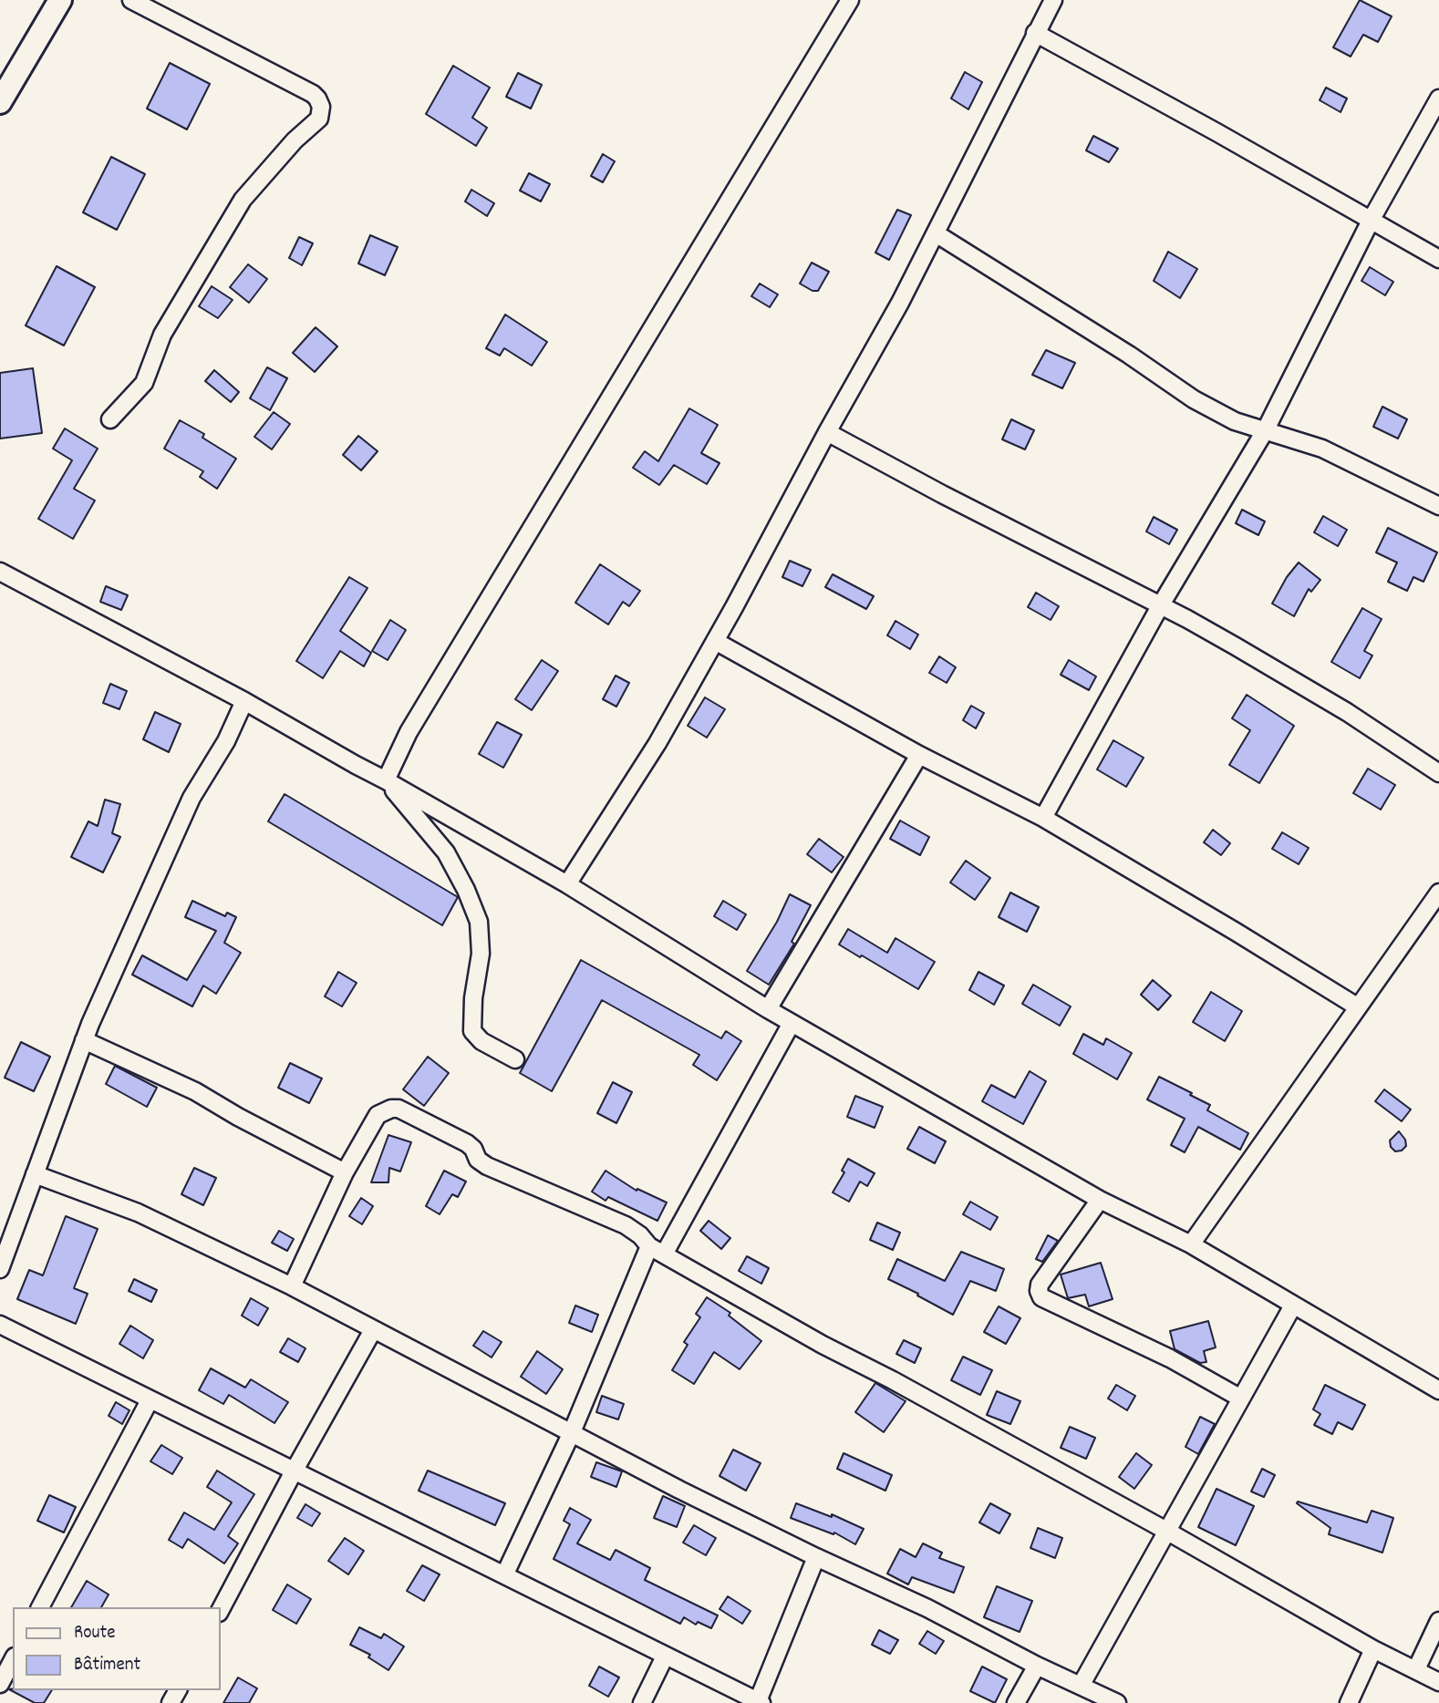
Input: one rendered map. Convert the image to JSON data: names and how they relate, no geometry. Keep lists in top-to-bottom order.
{
  "legend": ["Route", "Bâtiment"]
}
